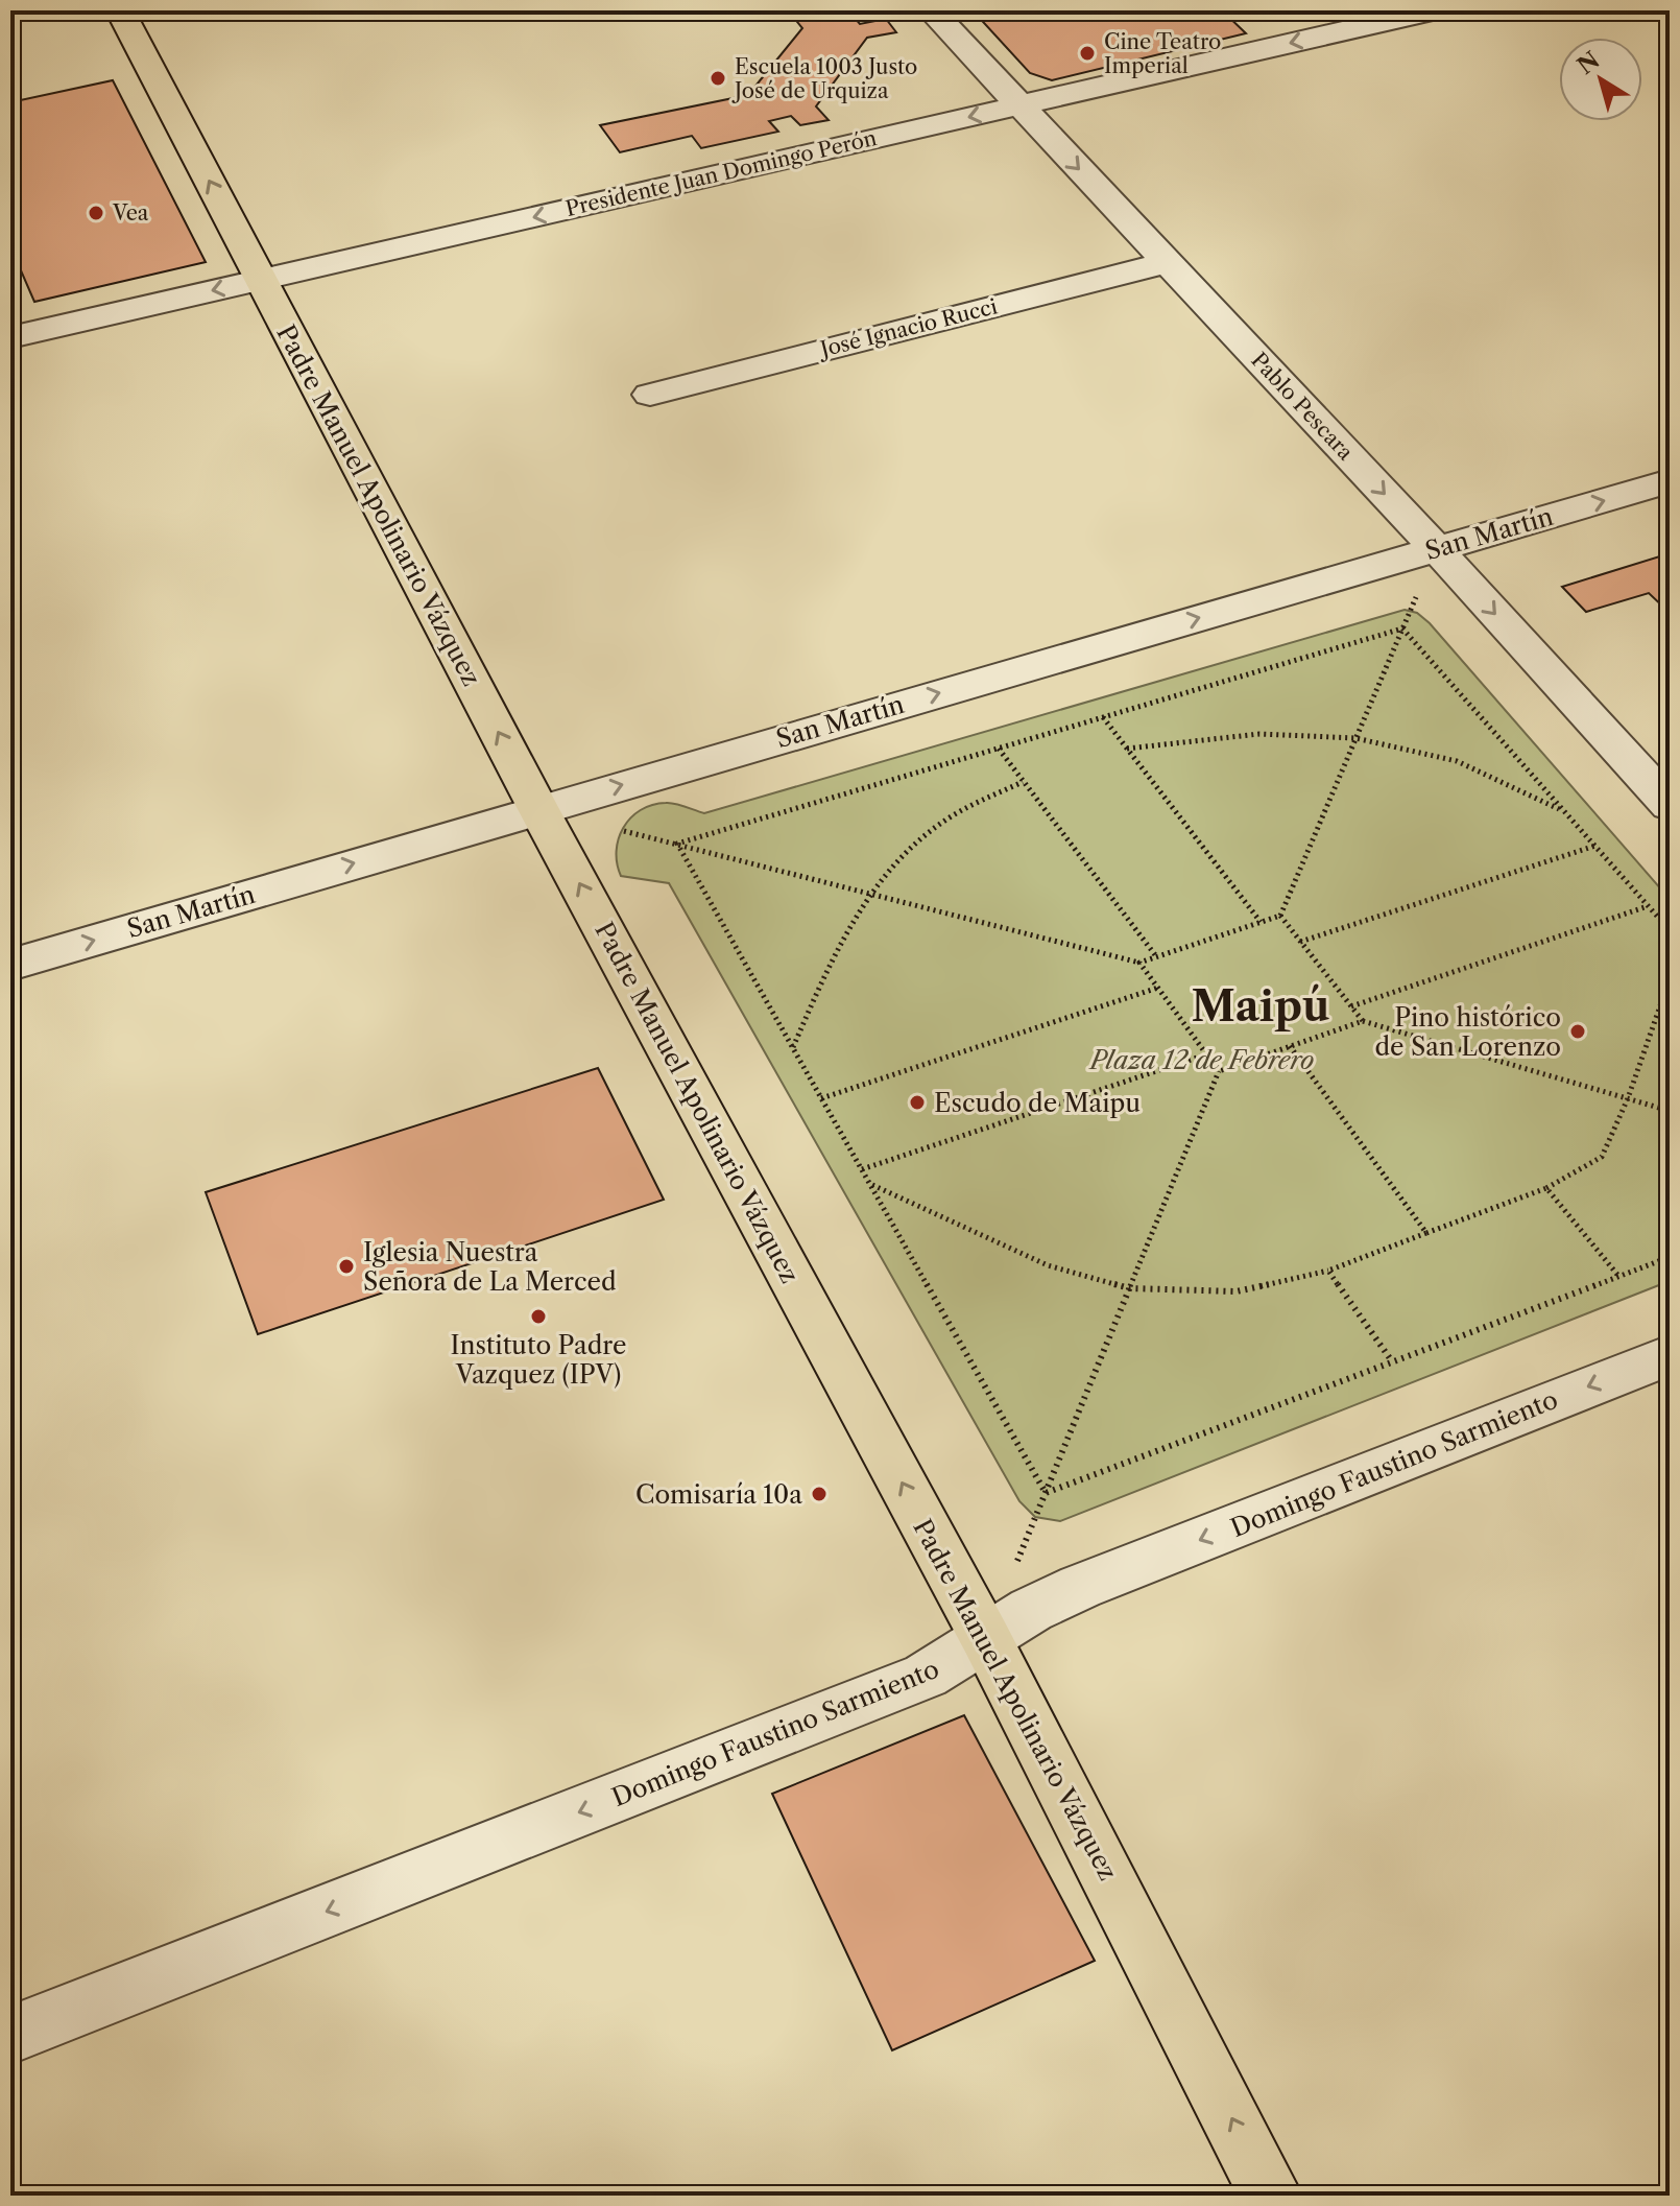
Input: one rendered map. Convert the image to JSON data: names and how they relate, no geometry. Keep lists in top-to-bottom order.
{
  "streets": {
    "main road": ["Padre Manuel Apolinario Vázquez"],
    "street": [
      "Presidente Juan Domingo Perón",
      "José Ignacio Rucci",
      "Pablo Pescara",
      "San Martín",
      "Domingo Faustino Sarmiento"
    ]
  },
  "crossings": [
    ["Presidente Juan Domingo Perón", "Pablo Pescara"],
    ["Presidente Juan Domingo Perón", "Padre Manuel Apolinario Vázquez"],
    ["José Ignacio Rucci", "Pablo Pescara"],
    ["Pablo Pescara", "San Martín"],
    ["Padre Manuel Apolinario Vázquez", "San Martín"],
    ["Padre Manuel Apolinario Vázquez", "Domingo Faustino Sarmiento"]
  ],
  "one_way": [
    "Presidente Juan Domingo Perón",
    "Pablo Pescara",
    "Padre Manuel Apolinario Vázquez",
    "San Martín",
    "Domingo Faustino Sarmiento"
  ],
  "districts": ["Maipú"],
  "parks": ["Plaza 12 de Febrero"],
  "places": [
    "Cine Teatro Imperial",
    "Escuela 1003 Justo José de Urquiza",
    "Vea",
    "Pino histórico de San Lorenzo",
    "Escudo de Maipu",
    "Iglesia Nuestra Señora de La Merced",
    "Instituto Padre Vazquez (IPV)",
    "Comisaría 10a"
  ],
  "north": "top left"
}
